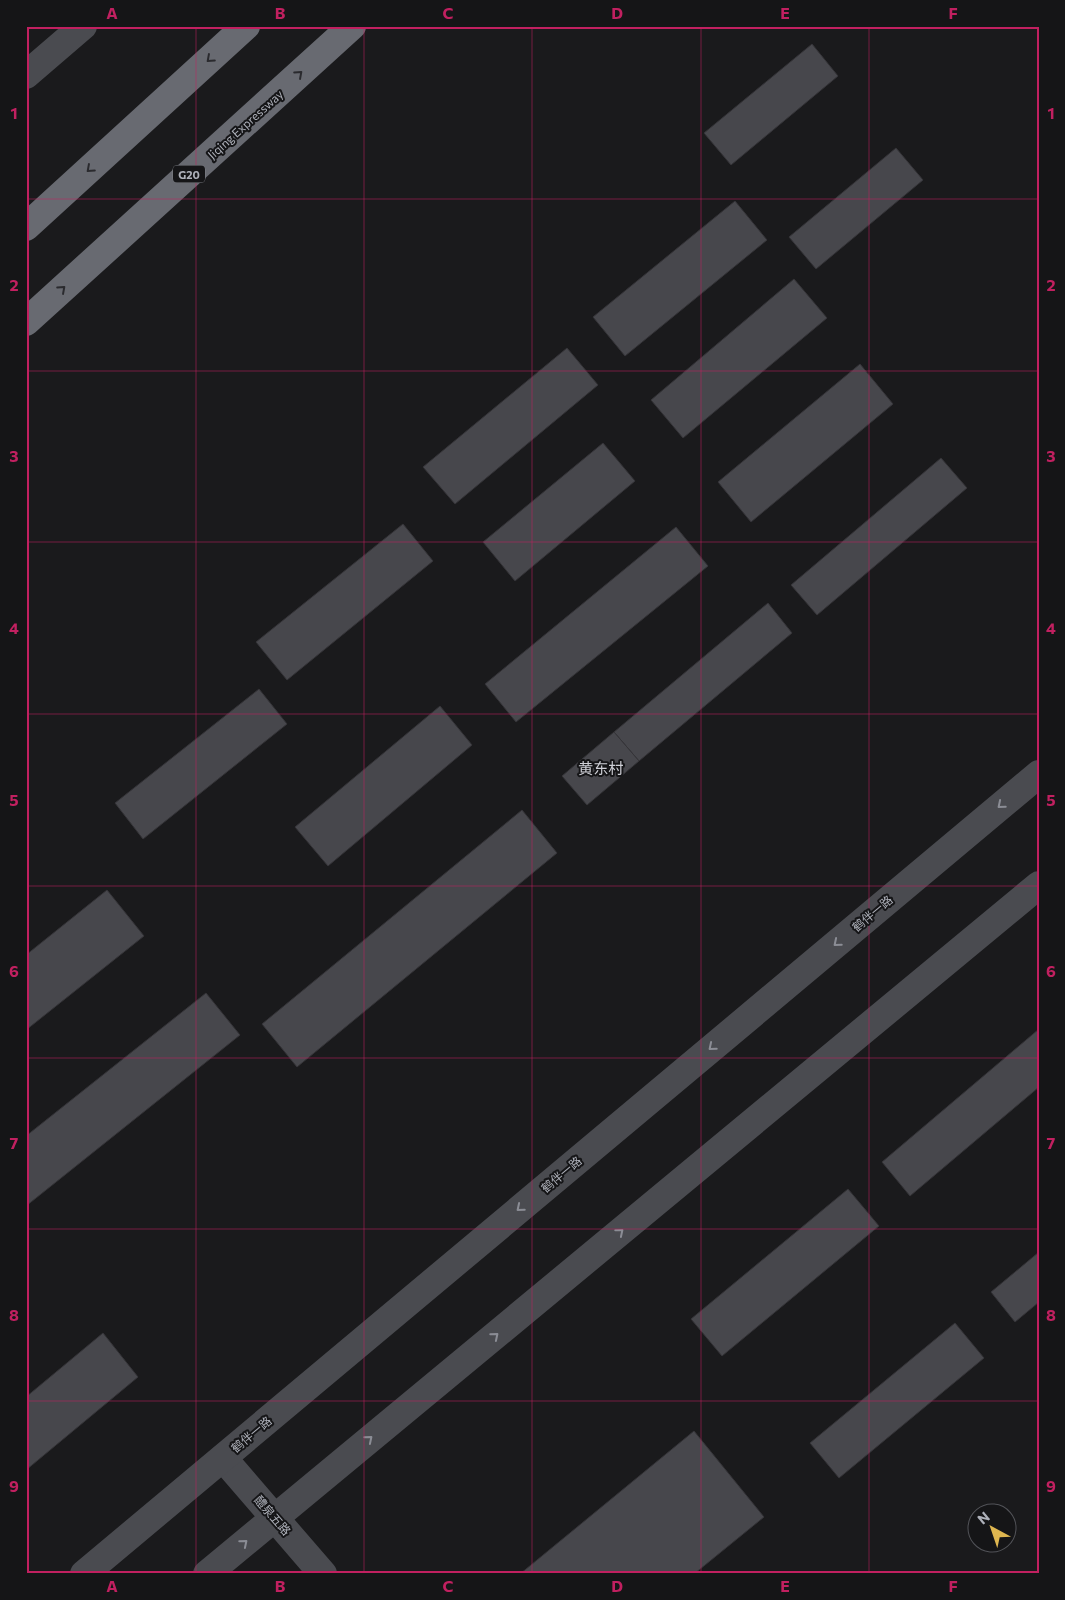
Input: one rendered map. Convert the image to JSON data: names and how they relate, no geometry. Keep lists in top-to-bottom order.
{
  "streets": {
    "highway": ["Jiqing Expressway", "G20"],
    "main road": ["鹤伴一路", "醴泉五路"]
  },
  "crossings": [
    ["鹤伴一路", "醴泉五路"]
  ],
  "districts": ["黄东村"],
  "north": "top left",
  "grid": {
    "columns": [
      "A",
      "B",
      "C",
      "D",
      "E",
      "F"
    ],
    "rows": [
      "1",
      "2",
      "3",
      "4",
      "5",
      "6",
      "7",
      "8",
      "9"
    ]
  }
}
